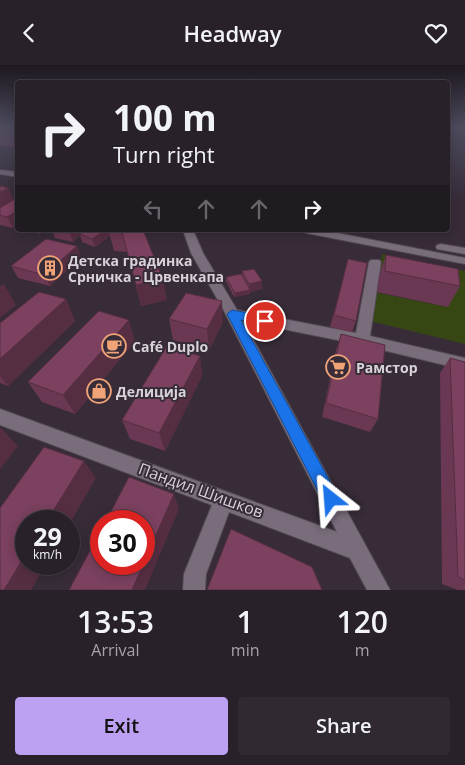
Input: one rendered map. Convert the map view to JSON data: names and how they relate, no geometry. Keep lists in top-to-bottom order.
{
  "streets": {
    "street": ["Пандил Шишков"]
  },
  "places": {
    "building": ["Детска градинка Срничка - Црвенкапа"],
    "cafe": ["Café Duplo"],
    "supermarket": ["Рамстор"],
    "shop": ["Делиција"]
  },
  "page": {
    "header": "Headway",
    "turn": ["100 m", "Turn right"],
    "speed": "29 km/h",
    "limit": "30",
    "eta": [
      "13:53",
      "Arrival",
      "1",
      "min",
      "120",
      "m"
    ],
    "buttons": ["Exit", "Share"]
  }
}
